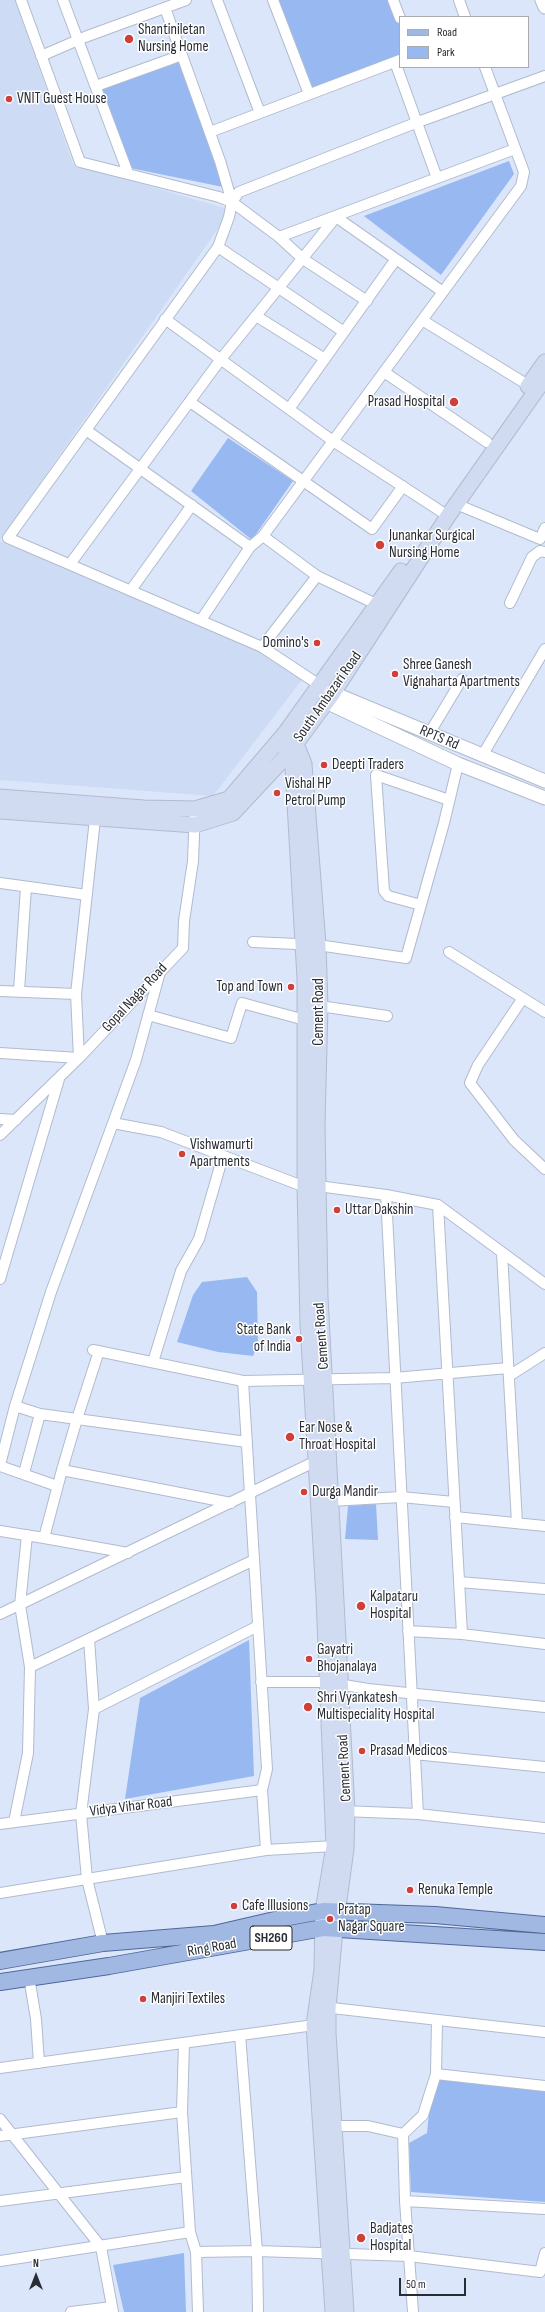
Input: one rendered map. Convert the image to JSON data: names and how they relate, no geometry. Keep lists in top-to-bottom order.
{
  "streets": {
    "main road": [
      "South Ambazari Road",
      "Cement Road",
      "SH260",
      "Ring Road"
    ],
    "street": ["RPTS Rd", "Gopal Nagar Road", "Vidya Vihar Road"]
  },
  "crossings": [
    ["South Ambazari Road", "RPTS Rd"],
    ["South Ambazari Road", "Gopal Nagar Road"],
    ["South Ambazari Road", "Cement Road"],
    ["Cement Road", "Ring Road"]
  ],
  "places": [
    "Shantiniletan Nursing Home",
    "VNIT Guest House",
    "Prasad Hospital",
    "Junankar Surgical Nursing Home",
    "Domino's",
    "Shree Ganesh Vignaharta Apartments",
    "Deepti Traders",
    "Vishal HP Petrol Pump",
    "Top and Town",
    "Vishwamurti Apartments",
    "Uttar Dakshin",
    "State Bank of India",
    "Ear Nose & Throat Hospital",
    "Durga Mandir",
    "Kalpataru Hospital",
    "Gayatri Bhojanalaya",
    "Shri Vyankatesh Multispeciality Hospital",
    "Prasad Medicos",
    "Renuka Temple",
    "Cafe Illusions",
    "Pratap Nagar Square",
    "Manjiri Textiles",
    "Badjates Hospital"
  ],
  "legend": ["Road", "Park"],
  "scale_bar": "50 m",
  "north": "top"
}
